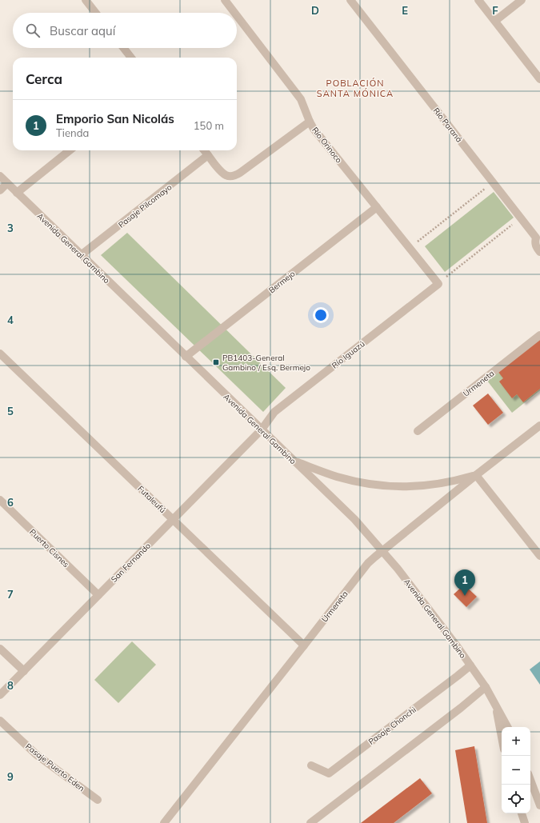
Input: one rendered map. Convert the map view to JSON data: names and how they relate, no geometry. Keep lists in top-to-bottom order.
{
  "streets": {
    "street": [
      "Río Paraná",
      "Río Orinoco",
      "Pasaje Pilcomayo",
      "Avenida General Gambino",
      "Bermejo",
      "Río Iguazú",
      "Urmeneta",
      "Futaleufú",
      "Puerto Cisnes",
      "San Fernando",
      "Pasaje Chonchi",
      "Pasaje Puerto Eden"
    ]
  },
  "crossings": [
    ["Río Orinoco", "Bermejo"],
    ["Río Orinoco", "Río Iguazú"],
    ["Pasaje Pilcomayo", "Avenida General Gambino"],
    ["Avenida General Gambino", "Bermejo"],
    ["Avenida General Gambino", "Río Iguazú"],
    ["Avenida General Gambino", "Urmeneta"],
    ["Avenida General Gambino", "San Fernando"],
    ["Avenida General Gambino", "Pasaje Chonchi"],
    ["Río Iguazú", "San Fernando"],
    ["Urmeneta", "Futaleufú"],
    ["Futaleufú", "San Fernando"],
    ["Puerto Cisnes", "San Fernando"]
  ],
  "districts": ["POBLACIÓN SANTA MÓNICA"],
  "places": {
    "transit": ["PB1403-General Gambino / Esq. Bermejo"]
  },
  "page": {
    "search": "Buscar aquí",
    "heading": "Cerca",
    "list": [
      {
        "mark": "1",
        "name": "Emporio San Nicolás",
        "note": "Tienda",
        "value": "150 m"
      }
    ],
    "pins": "1",
    "map_buttons": ["+", "−"]
  },
  "grid": {
    "columns": ["D", "E", "F"],
    "rows": [
      "3",
      "4",
      "5",
      "6",
      "7",
      "8",
      "9"
    ]
  }
}
